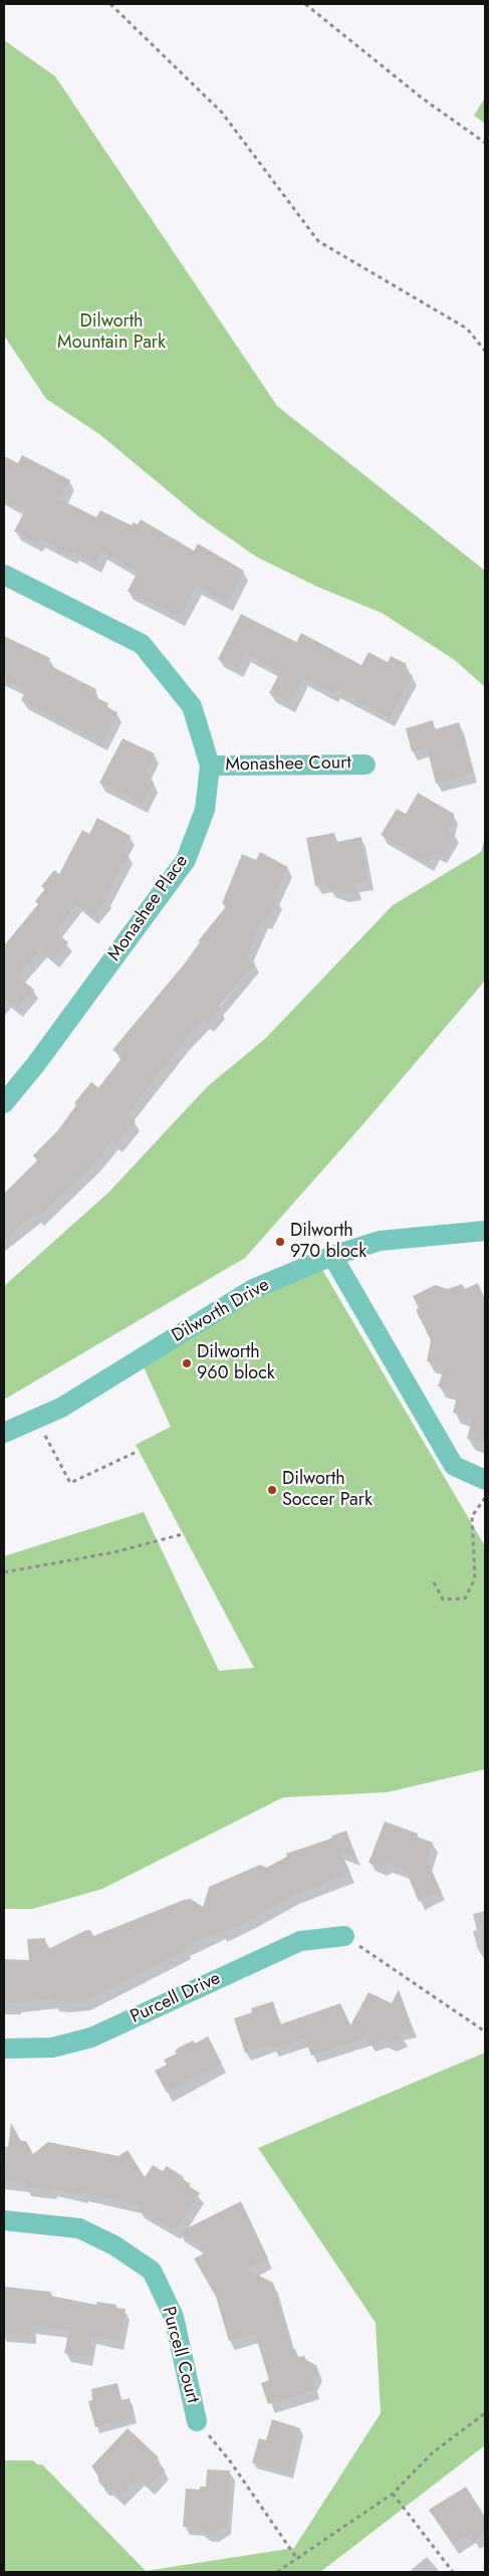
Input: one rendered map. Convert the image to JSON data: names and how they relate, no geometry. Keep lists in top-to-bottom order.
{
  "streets": {
    "street": [
      "Monashee Court",
      "Monashee Place",
      "Dilworth Drive",
      "Purcell Drive",
      "Purcell Court"
    ]
  },
  "crossings": [
    ["Monashee Court", "Monashee Place"]
  ],
  "parks": ["Dilworth Mountain Park"],
  "places": ["Dilworth 970 block", "Dilworth 960 block", "Dilworth Soccer Park"]
}
